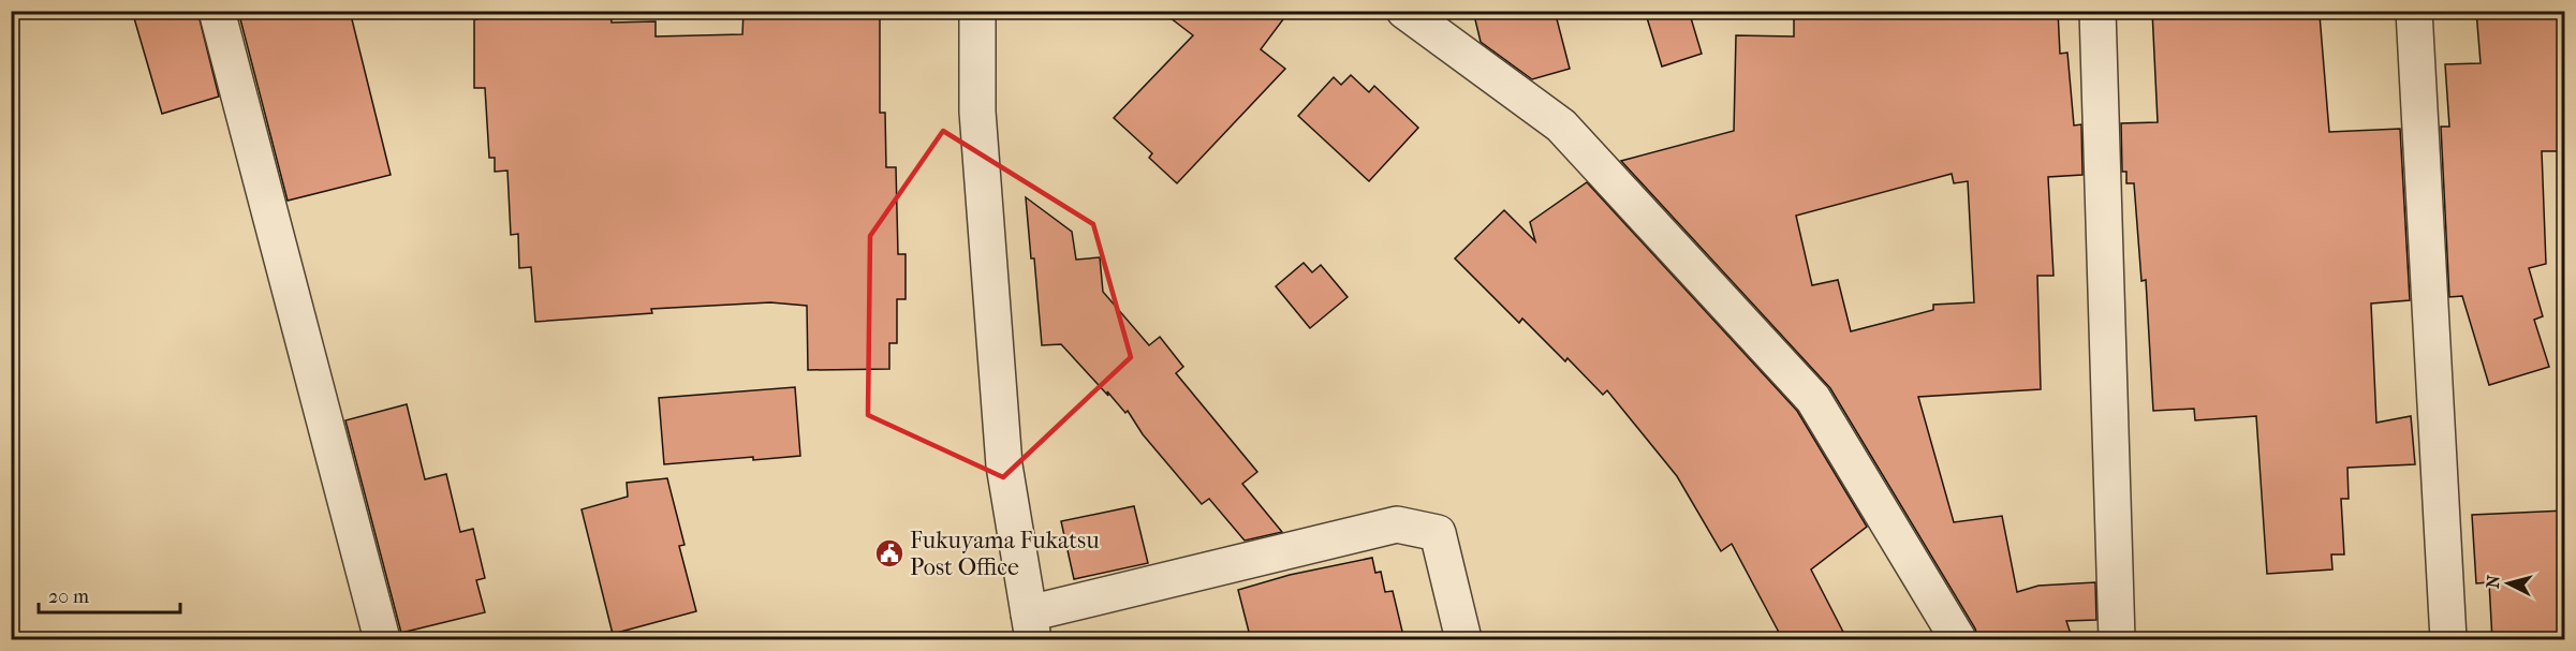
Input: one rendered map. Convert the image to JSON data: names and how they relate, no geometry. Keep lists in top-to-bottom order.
{
  "places": {
    "public building": ["Fukuyama Fukatsu Post Office"]
  },
  "scale_bar": "20 m",
  "north": "left"
}
